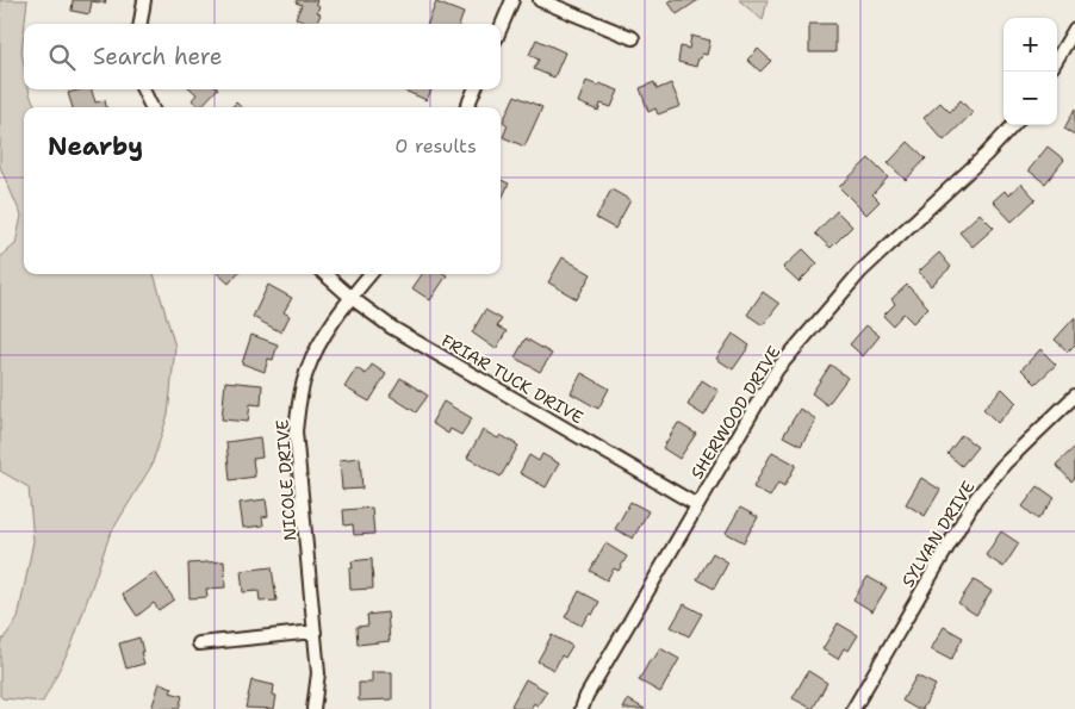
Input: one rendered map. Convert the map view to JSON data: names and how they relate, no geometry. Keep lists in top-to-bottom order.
{
  "streets": {
    "street": [
      "FRIAR TUCK DRIVE",
      "SHERWOOD DRIVE",
      "NICOLE DRIVE",
      "SYLVAN DRIVE"
    ]
  },
  "crossings": [
    ["FRIAR TUCK DRIVE", "SHERWOOD DRIVE"],
    ["FRIAR TUCK DRIVE", "NICOLE DRIVE"]
  ],
  "page": {
    "map_buttons": ["+", "−"],
    "search": "Search here",
    "heading": ["Nearby", "0 results"]
  }
}
